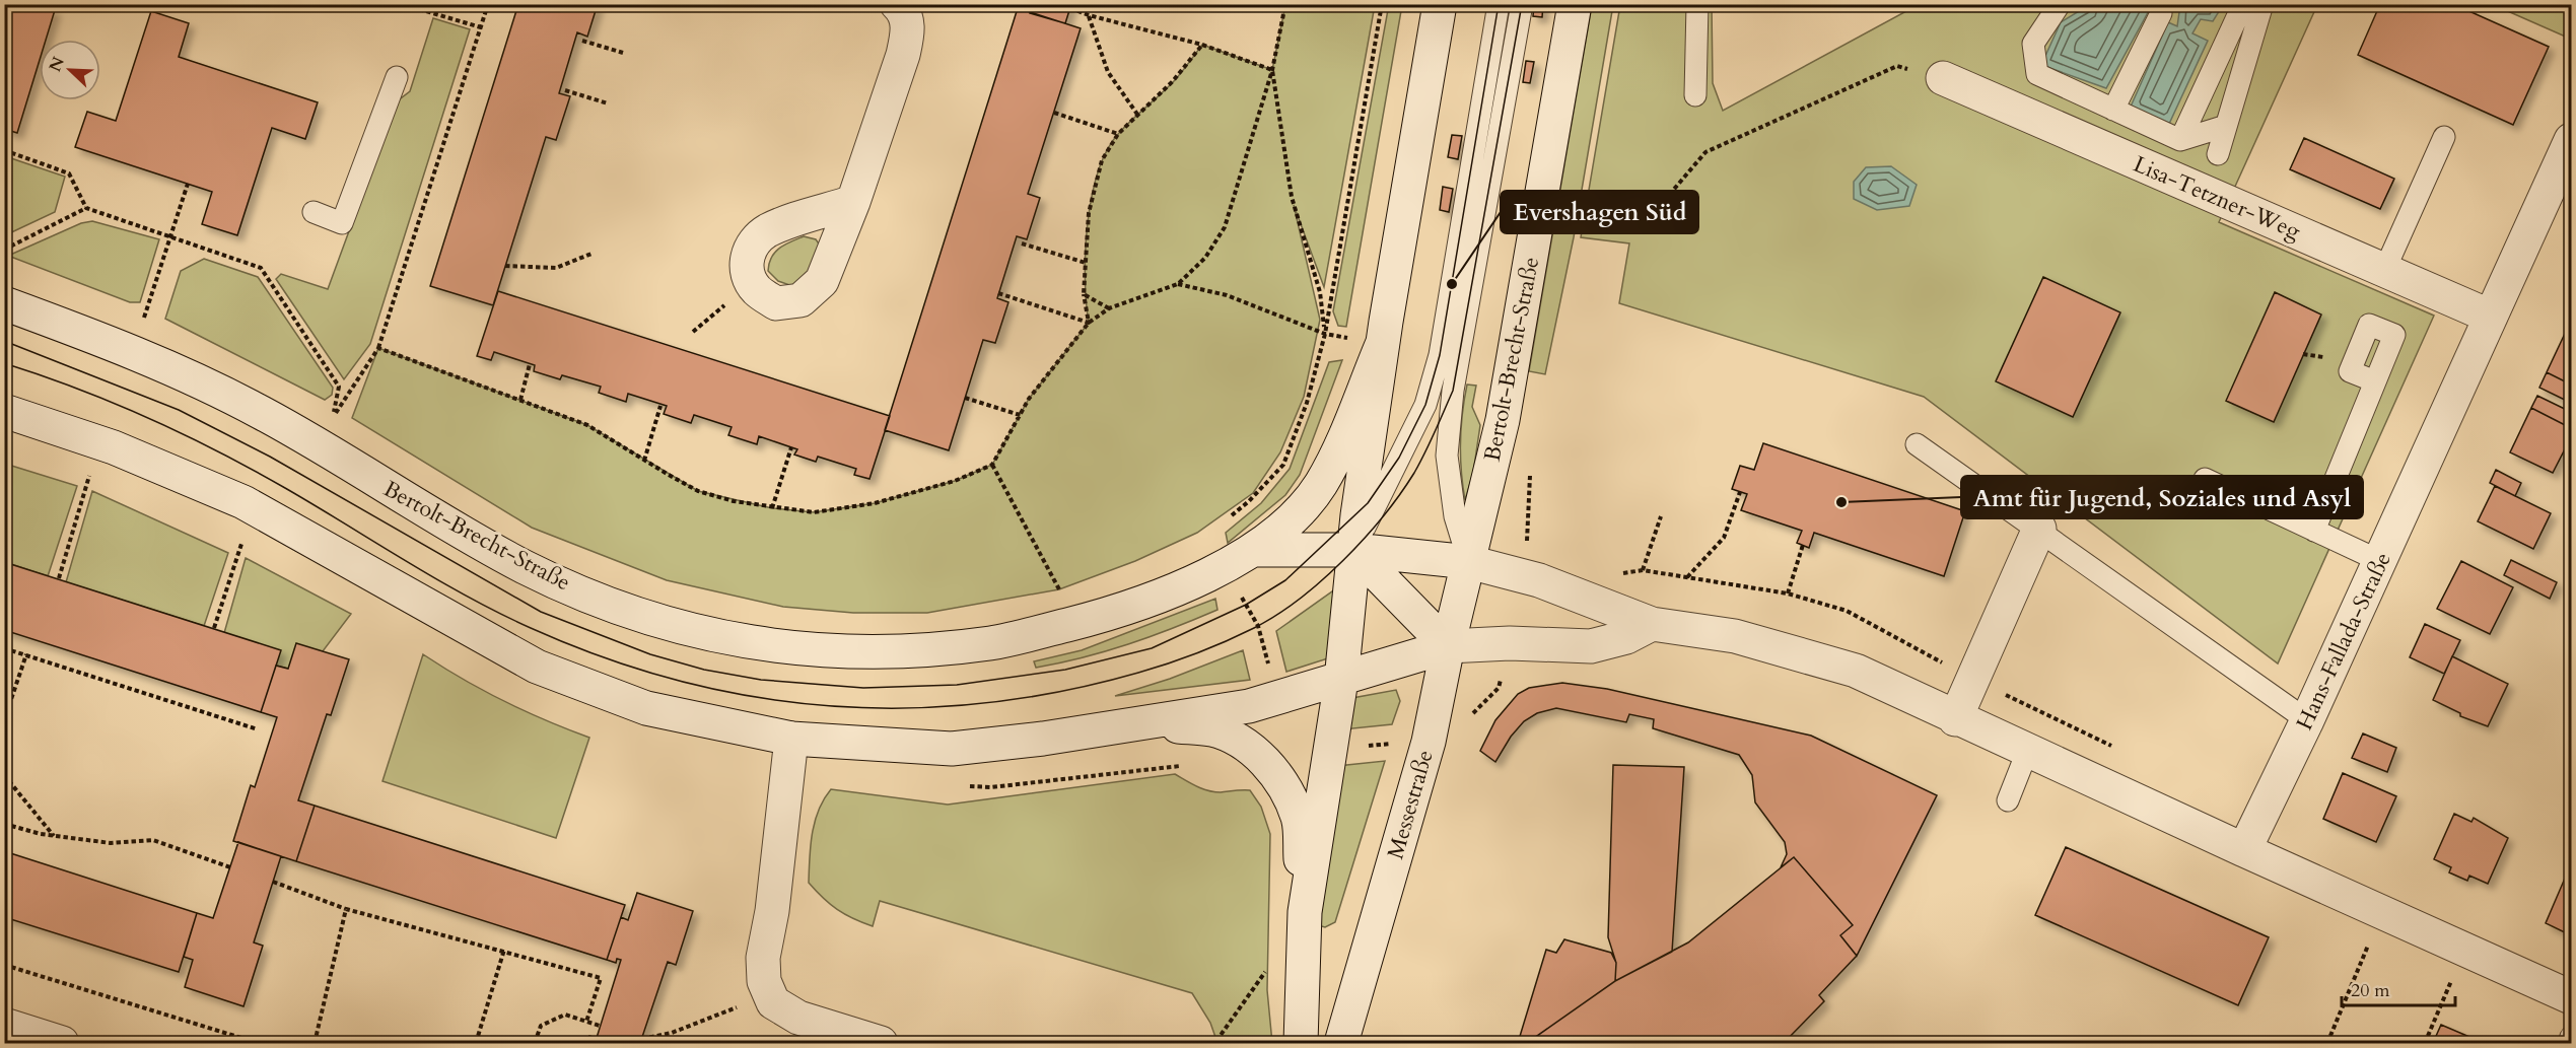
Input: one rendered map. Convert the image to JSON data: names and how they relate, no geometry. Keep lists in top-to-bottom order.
{
  "streets": {
    "main road": [
      "Lisa-Tetzner-Weg",
      "Bertolt-Brecht-Straße",
      "Hans-Fallada-Straße",
      "Messestraße"
    ]
  },
  "crossings": [
    ["Lisa-Tetzner-Weg", "Hans-Fallada-Straße"],
    ["Bertolt-Brecht-Straße", "Messestraße"]
  ],
  "places": ["Evershagen Süd", "Amt für Jugend, Soziales und Asyl"],
  "scale_bar": "20 m",
  "north": "top left"
}
